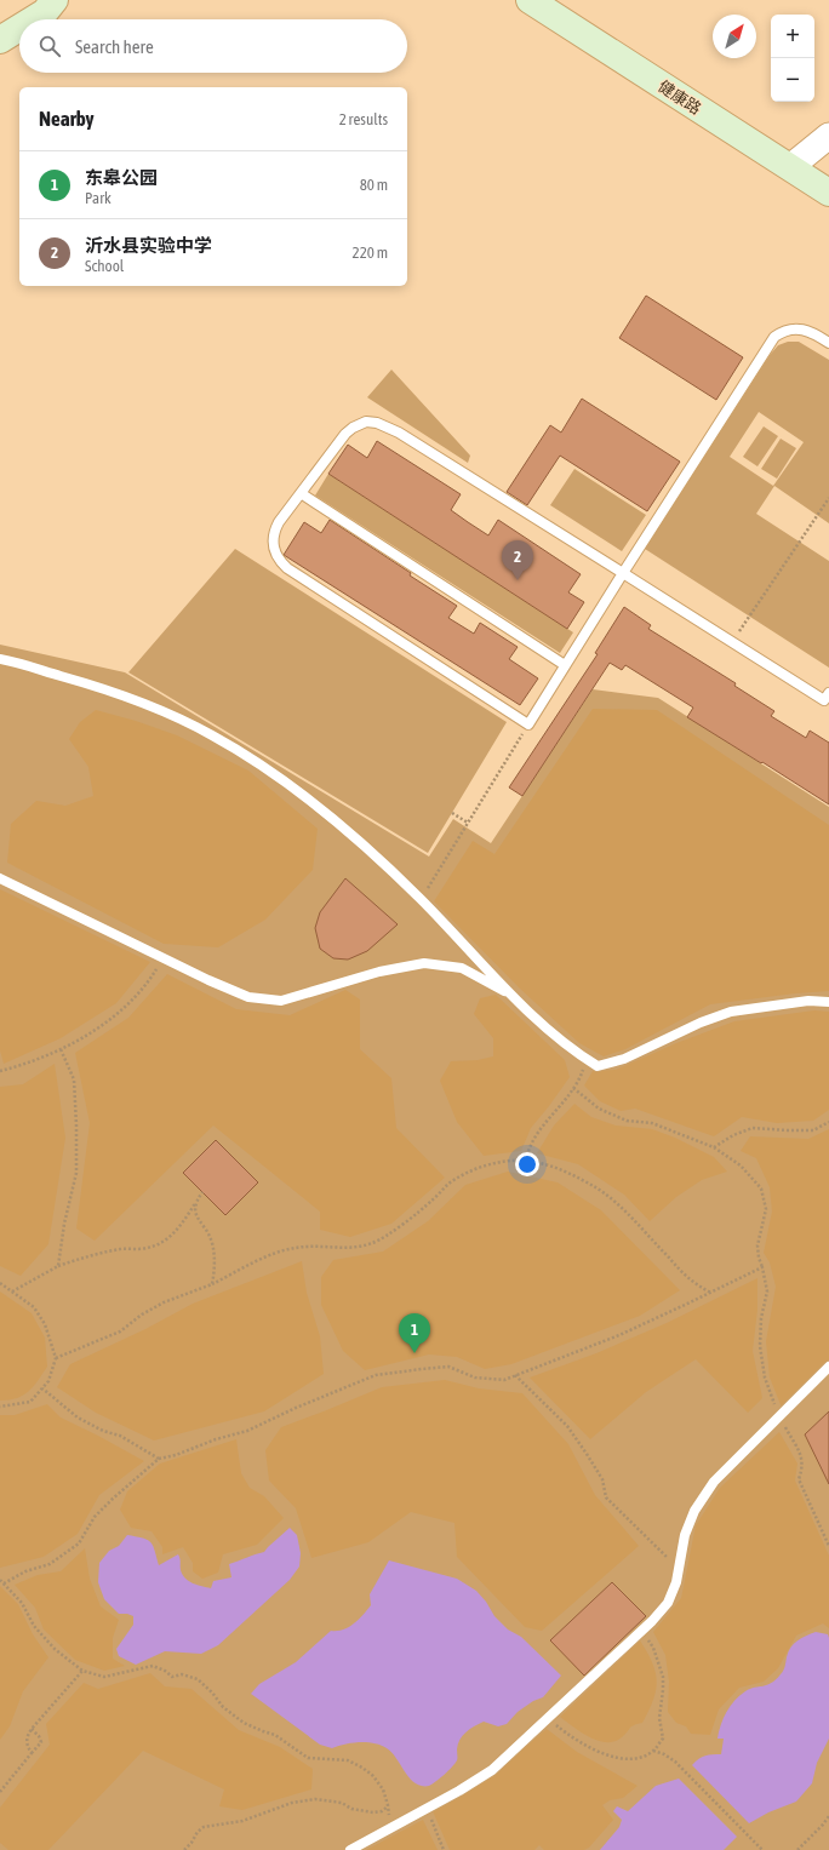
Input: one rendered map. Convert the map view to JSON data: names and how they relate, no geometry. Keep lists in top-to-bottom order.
{
  "streets": {
    "main road": ["健康路"]
  },
  "north": "top right",
  "page": {
    "map_buttons": ["+", "−"],
    "search": "Search here",
    "heading": ["Nearby", "2 results"],
    "list": [
      {
        "mark": "1",
        "name": "东皋公园",
        "note": "Park",
        "value": "80 m"
      },
      {
        "mark": "2",
        "name": "沂水县实验中学",
        "note": "School",
        "value": "220 m"
      }
    ],
    "pins": ["2", "1"]
  }
}
